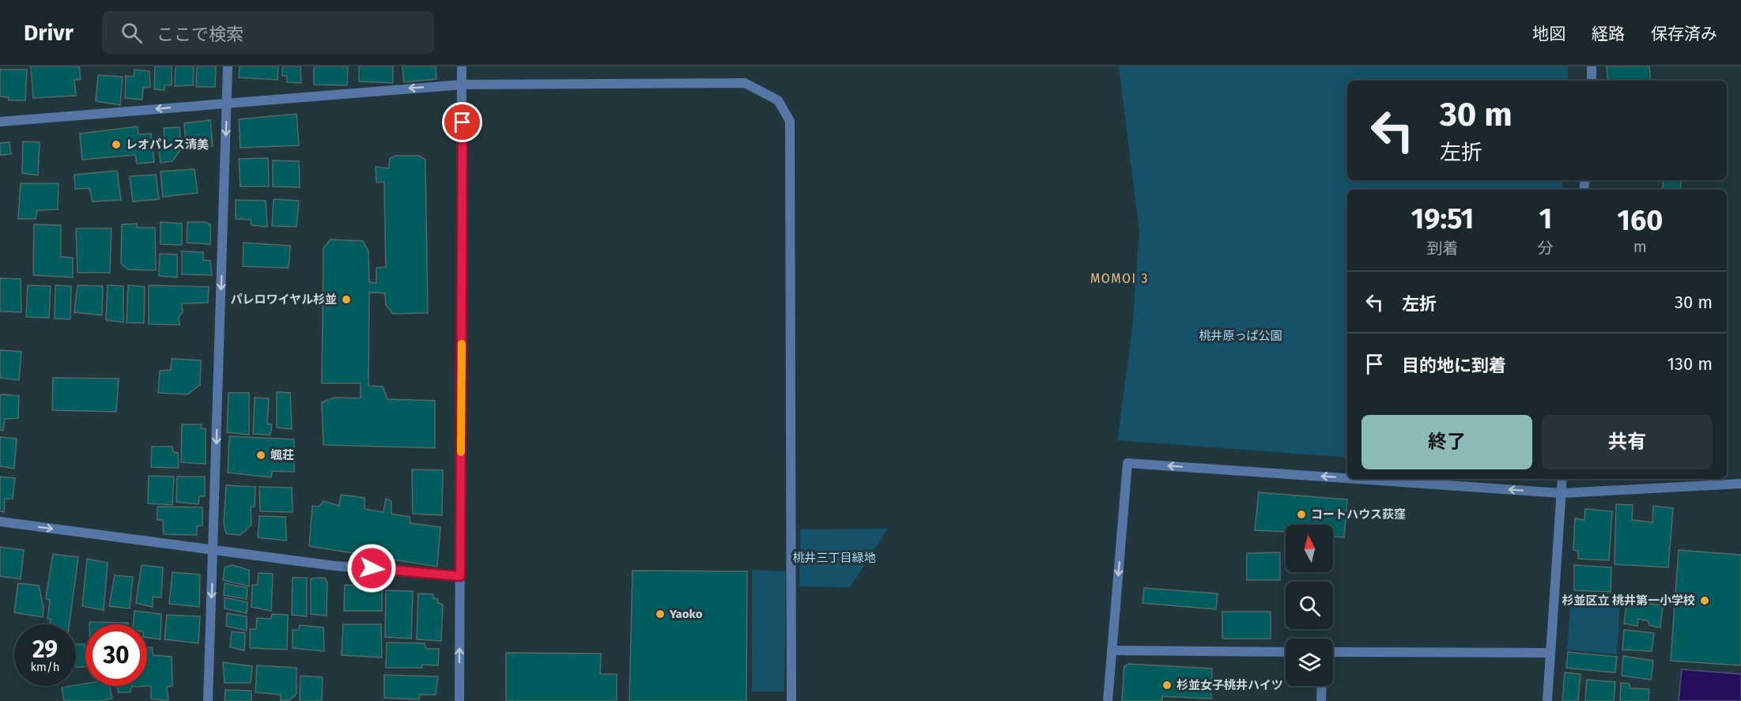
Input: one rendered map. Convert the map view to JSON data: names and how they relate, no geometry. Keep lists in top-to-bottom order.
{
  "districts": ["MOMOI 3"],
  "parks": ["桃井原っぱ公園", "桃井三丁目緑地"],
  "places": [
    "レオパレス清美",
    "パレロワイヤル杉並",
    "颯荘",
    "コートハウス荻窪",
    "杉並区立 桃井第一小学校",
    "Yaoko",
    "杉並女子桃井ハイツ"
  ],
  "north": "top",
  "page": {
    "header": "Drivr",
    "search": "ここで検索",
    "nav": ["地図", "経路", "保存済み"],
    "turn": ["30 m", "左折"],
    "eta": [
      "19:51",
      "到着",
      "1",
      "分",
      "160",
      "m"
    ],
    "list": [
      {
        "name": "左折",
        "value": "30 m"
      },
      {
        "name": "目的地に到着",
        "value": "130 m"
      }
    ],
    "buttons": ["終了", "共有"],
    "speed": "29 km/h",
    "limit": "30"
  }
}
